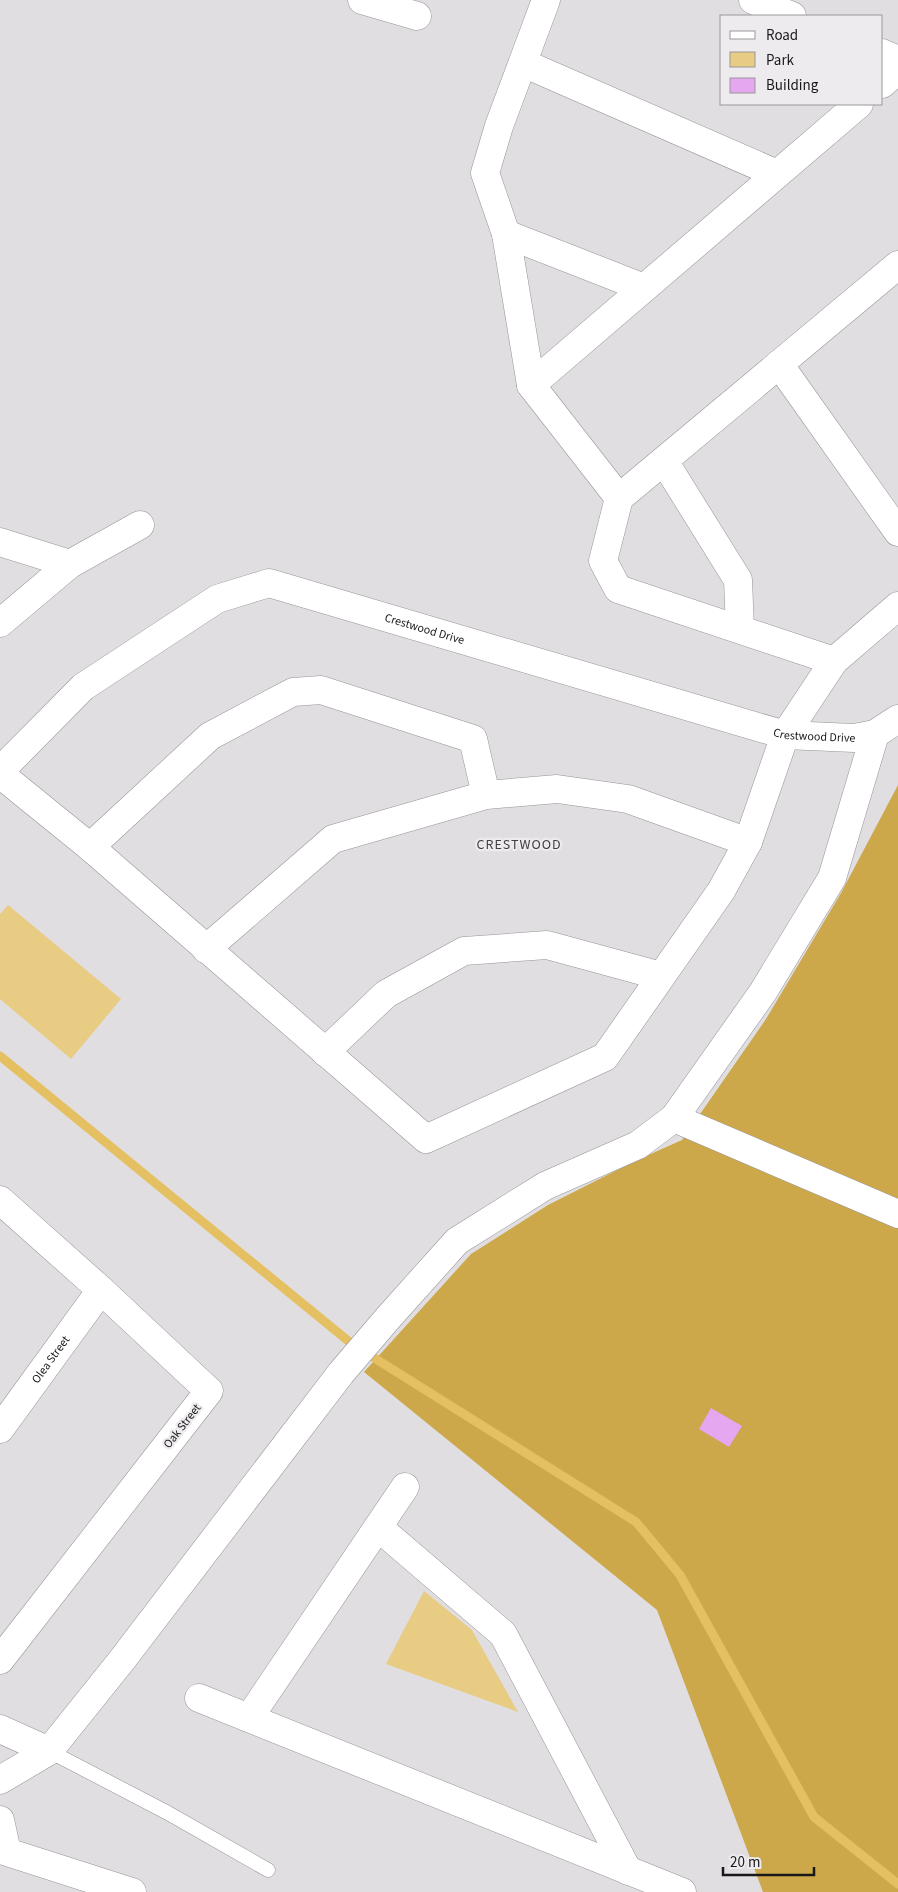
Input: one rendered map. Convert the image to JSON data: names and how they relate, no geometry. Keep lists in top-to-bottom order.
{
  "streets": {
    "street": ["Crestwood Drive", "Olea Street", "Oak Street"]
  },
  "crossings": [
    ["Olea Street", "Oak Street"]
  ],
  "districts": ["CRESTWOOD"],
  "legend": ["Road", "Park", "Building"],
  "scale_bar": "20 m"
}
